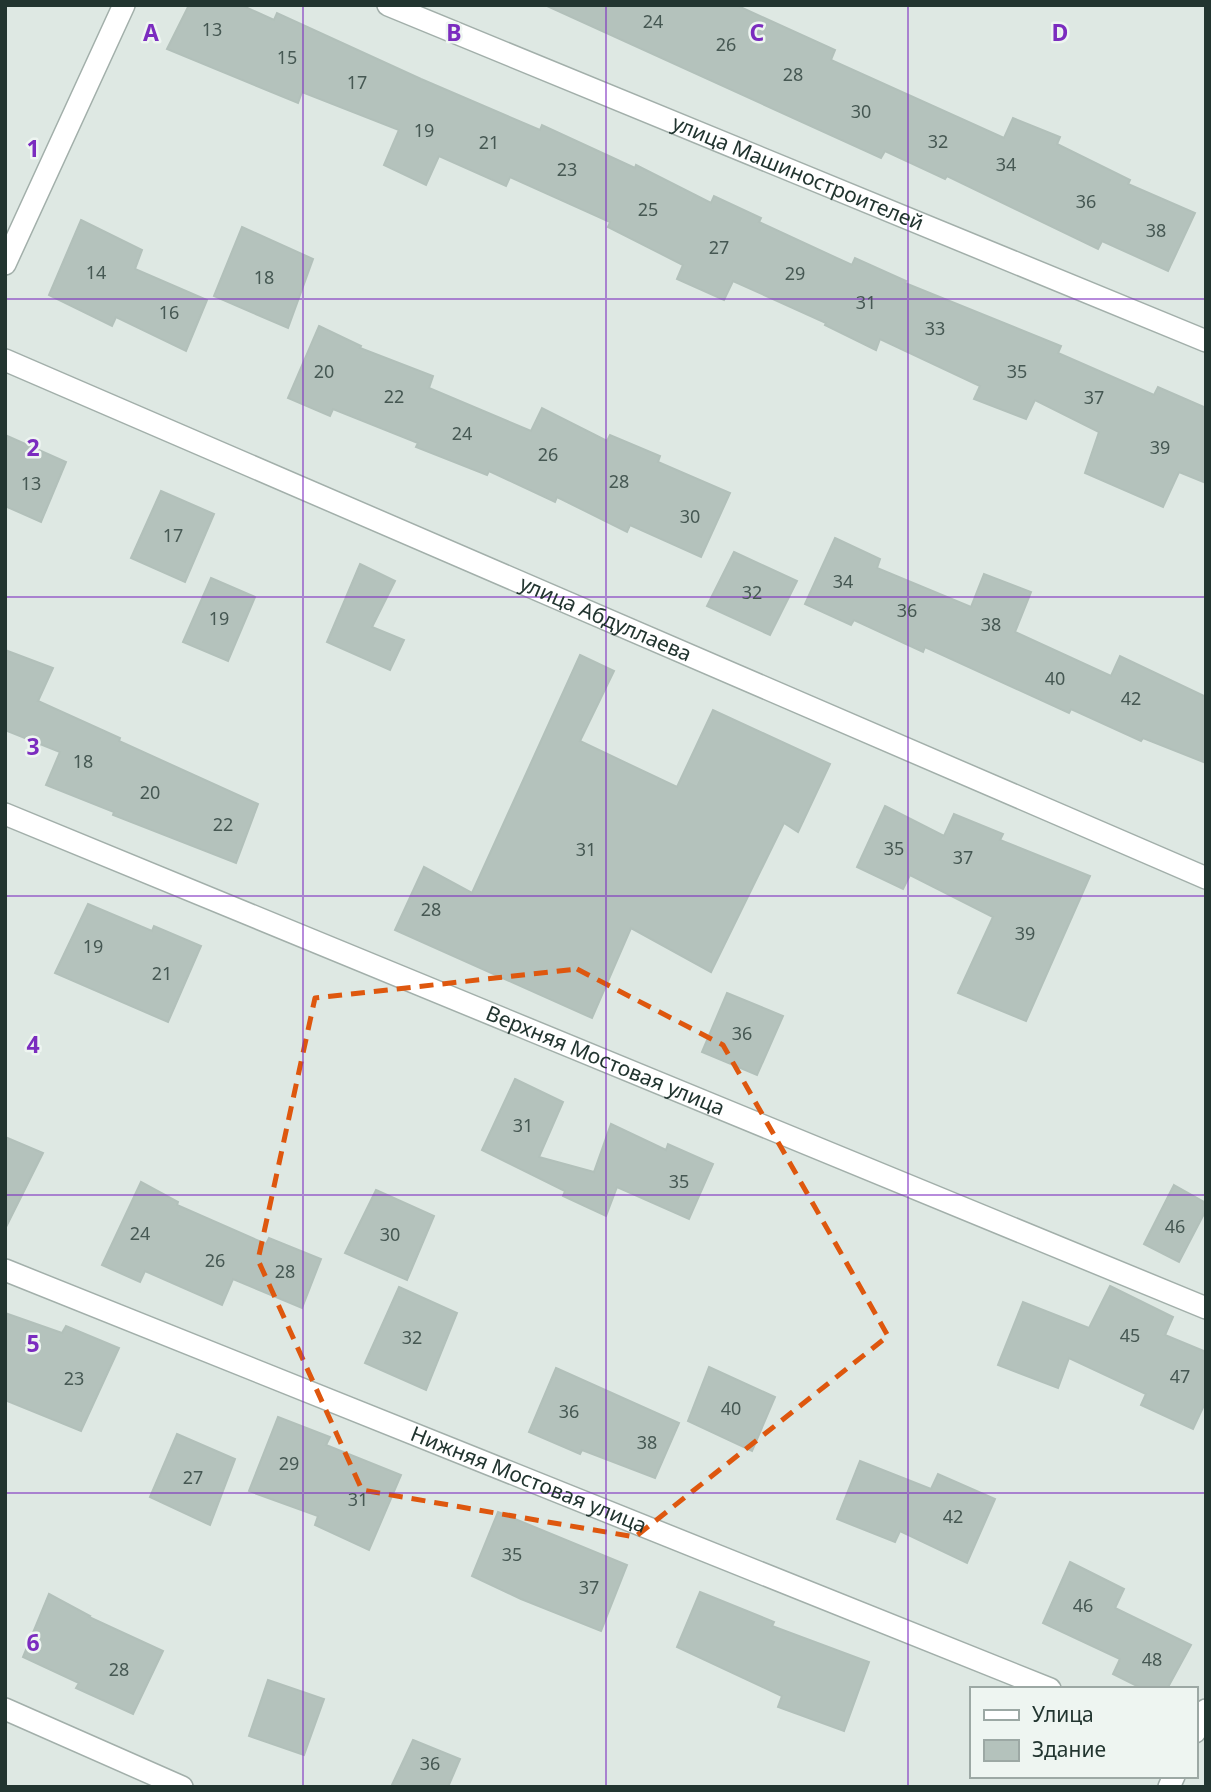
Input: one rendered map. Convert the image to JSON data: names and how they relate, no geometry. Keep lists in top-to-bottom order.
{
  "streets": {
    "street": [
      "улица Машиностроителей",
      "улица Абдуллаева",
      "Верхняя Мостовая улица",
      "Нижняя Мостовая улица"
    ]
  },
  "house_numbers": [
    "24",
    "13",
    "26",
    "15",
    "28",
    "17",
    "30",
    "19",
    "32",
    "21",
    "34",
    "23",
    "36",
    "25",
    "38",
    "27",
    "14",
    "29",
    "18",
    "31",
    "16",
    "33",
    "20",
    "35",
    "22",
    "37",
    "24",
    "39",
    "26",
    "28",
    "13",
    "30",
    "17",
    "34",
    "32",
    "36",
    "19",
    "38",
    "40",
    "42",
    "18",
    "20",
    "22",
    "35",
    "31",
    "37",
    "28",
    "39",
    "19",
    "21",
    "36",
    "31",
    "35",
    "46",
    "24",
    "30",
    "26",
    "28",
    "45",
    "32",
    "47",
    "23",
    "40",
    "36",
    "38",
    "29",
    "27",
    "31",
    "42",
    "35",
    "37",
    "46",
    "48",
    "28",
    "36"
  ],
  "legend": ["Улица", "Здание"],
  "grid": {
    "columns": [
      "A",
      "B",
      "C",
      "D"
    ],
    "rows": [
      "1",
      "2",
      "3",
      "4",
      "5",
      "6"
    ]
  }
}
